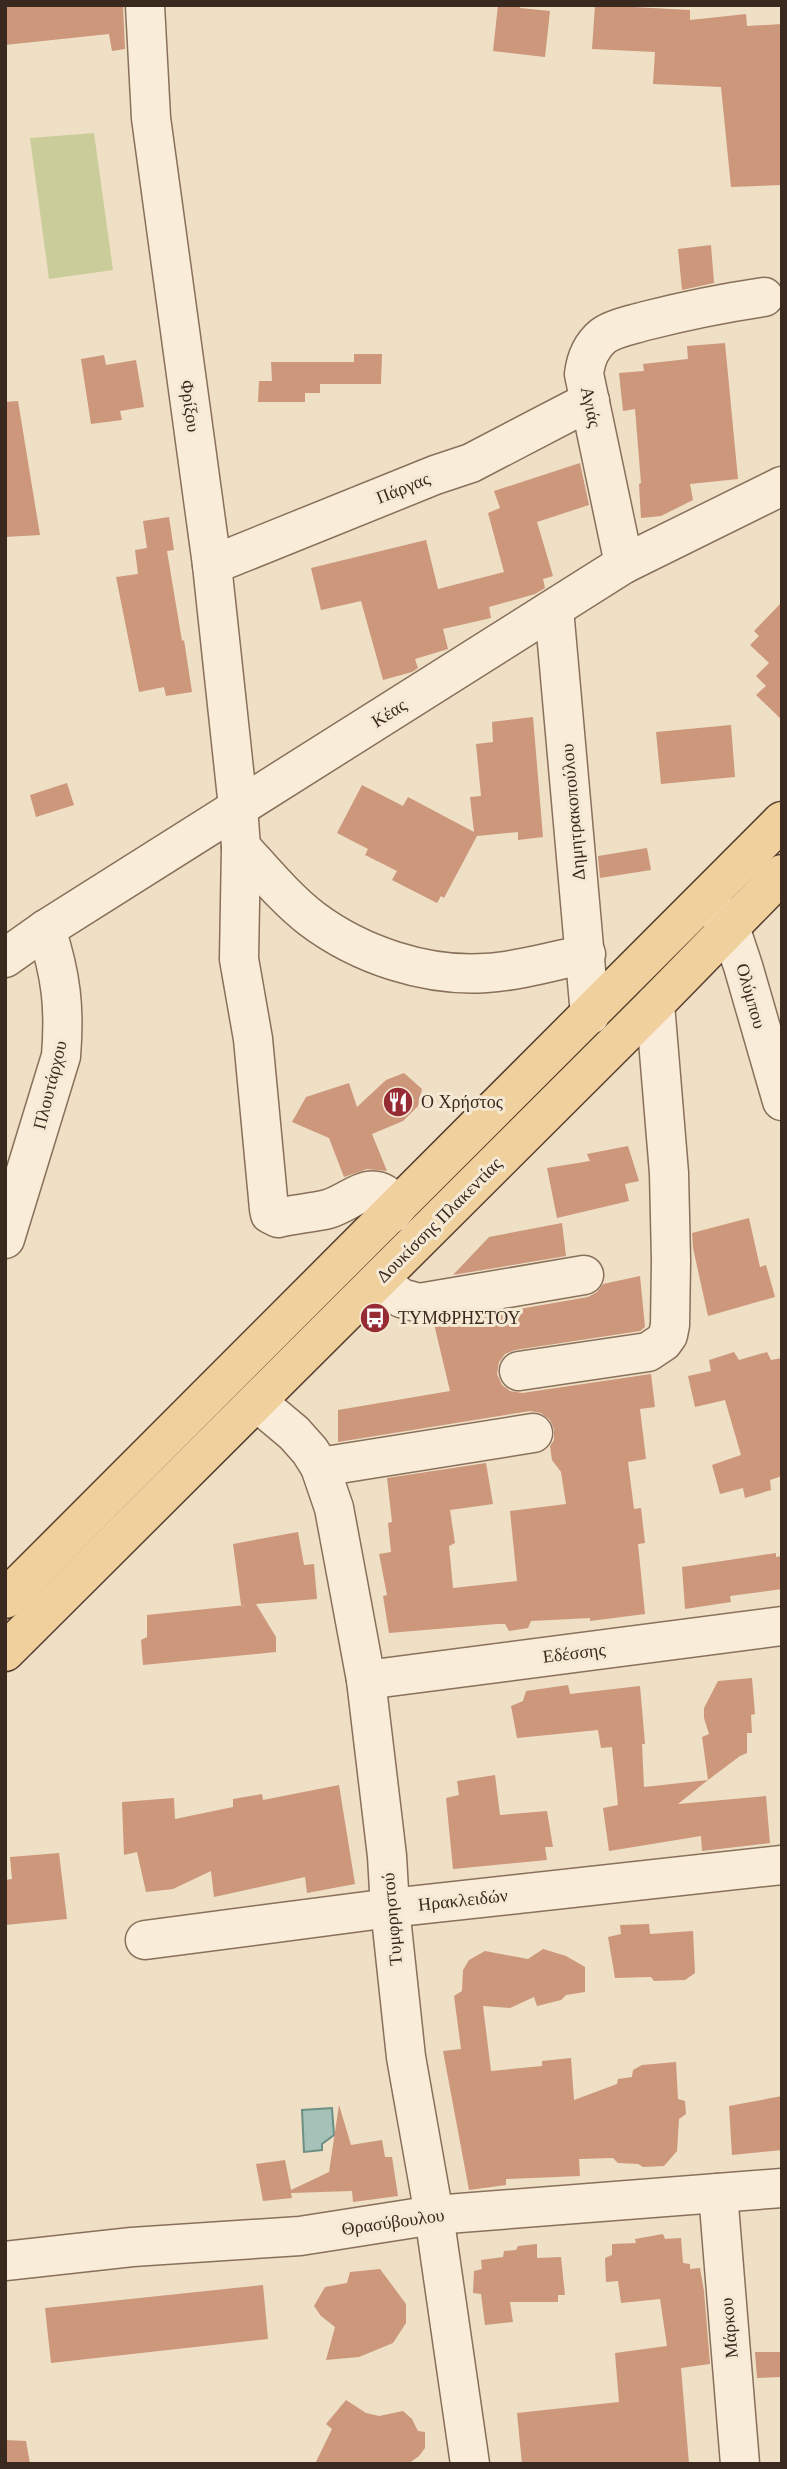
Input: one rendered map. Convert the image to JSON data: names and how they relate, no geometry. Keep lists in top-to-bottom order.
{
  "streets": {
    "main road": ["Δουκίσσης Πλακεντίας"],
    "street": [
      "Φρίξου",
      "Αγιάς",
      "Πάργας",
      "Κέας",
      "Δημητρακοπούλου",
      "Ολύμπου",
      "Πλουτάρχου",
      "Εδέσσης",
      "Ηρακλειδών",
      "Τυμφρηστού",
      "Θρασύβουλου",
      "Μάρκου"
    ]
  },
  "crossings": [
    ["Φρίξου", "Πάργας"],
    ["Φρίξου", "Κέας"],
    ["Αγιάς", "Πάργας"],
    ["Αγιάς", "Κέας"],
    ["Κέας", "Δημητρακοπούλου"],
    ["Κέας", "Πλουτάρχου"],
    ["Ολύμπου", "Δουκίσσης Πλακεντίας"],
    ["Δουκίσσης Πλακεντίας", "Τυμφρηστού"],
    ["Εδέσσης", "Τυμφρηστού"],
    ["Ηρακλειδών", "Τυμφρηστού"],
    ["Τυμφρηστού", "Θρασύβουλου"],
    ["Θρασύβουλου", "Μάρκου"]
  ],
  "places": {
    "restaurant": ["Ο Χρήστος"],
    "bus stop": ["ΤΥΜΦΡΗΣΤΟΥ"]
  }
}
